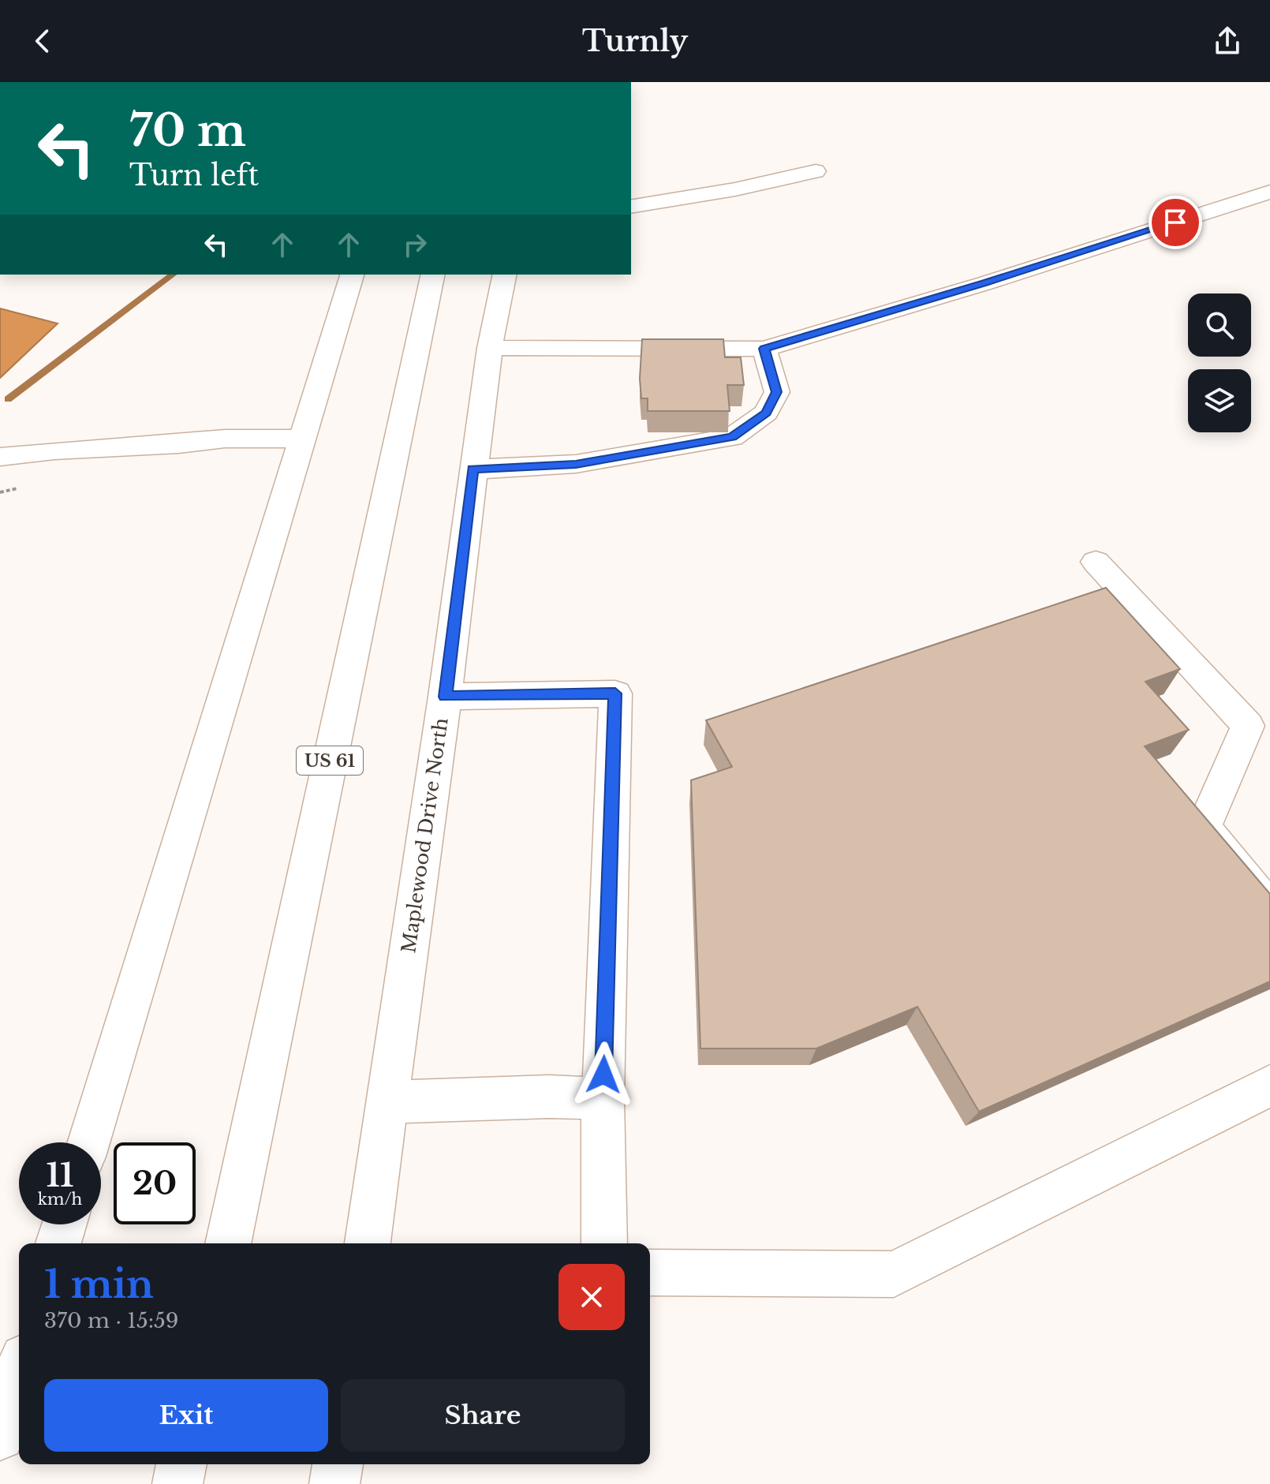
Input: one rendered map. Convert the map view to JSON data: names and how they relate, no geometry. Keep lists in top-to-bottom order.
{
  "streets": {
    "main road": ["US 61", "Maplewood Drive North"]
  },
  "page": {
    "header": "Turnly",
    "turn": ["70 m", "Turn left"],
    "speed": "11 km/h",
    "limit": "20",
    "heading": ["1 min", "370 m · 15:59"],
    "buttons": ["Exit", "Share"]
  }
}
